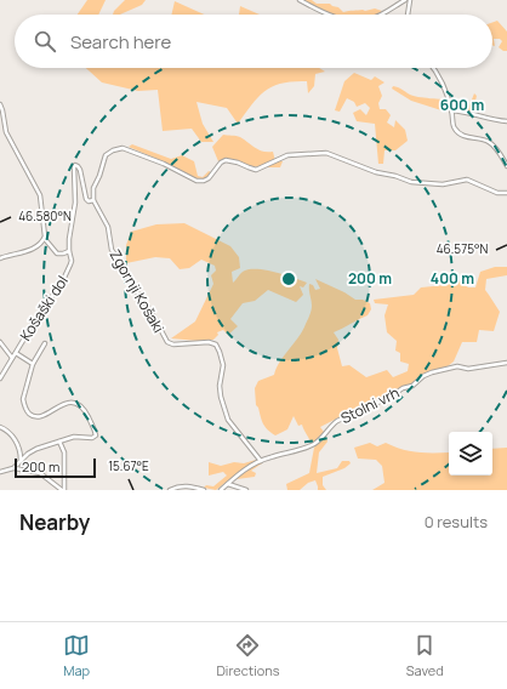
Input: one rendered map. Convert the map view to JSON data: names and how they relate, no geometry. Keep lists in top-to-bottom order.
{
  "streets": {
    "street": ["Zgornji Košaki", "Košaški dol", "Stolni vrh"]
  },
  "crossings": [
    ["Zgornji Košaki", "Košaški dol"],
    ["Zgornji Košaki", "Stolni vrh"]
  ],
  "scale_bar": "200 m",
  "page": {
    "search": "Search here",
    "scale": "200 m",
    "heading": ["Nearby", "0 results"],
    "nav": ["Map", "Directions", "Saved"]
  },
  "coordinates": ["46.580°N", "46.575°N", "15.67°E"],
  "rings": ["600 m", "200 m", "400 m"]
}
